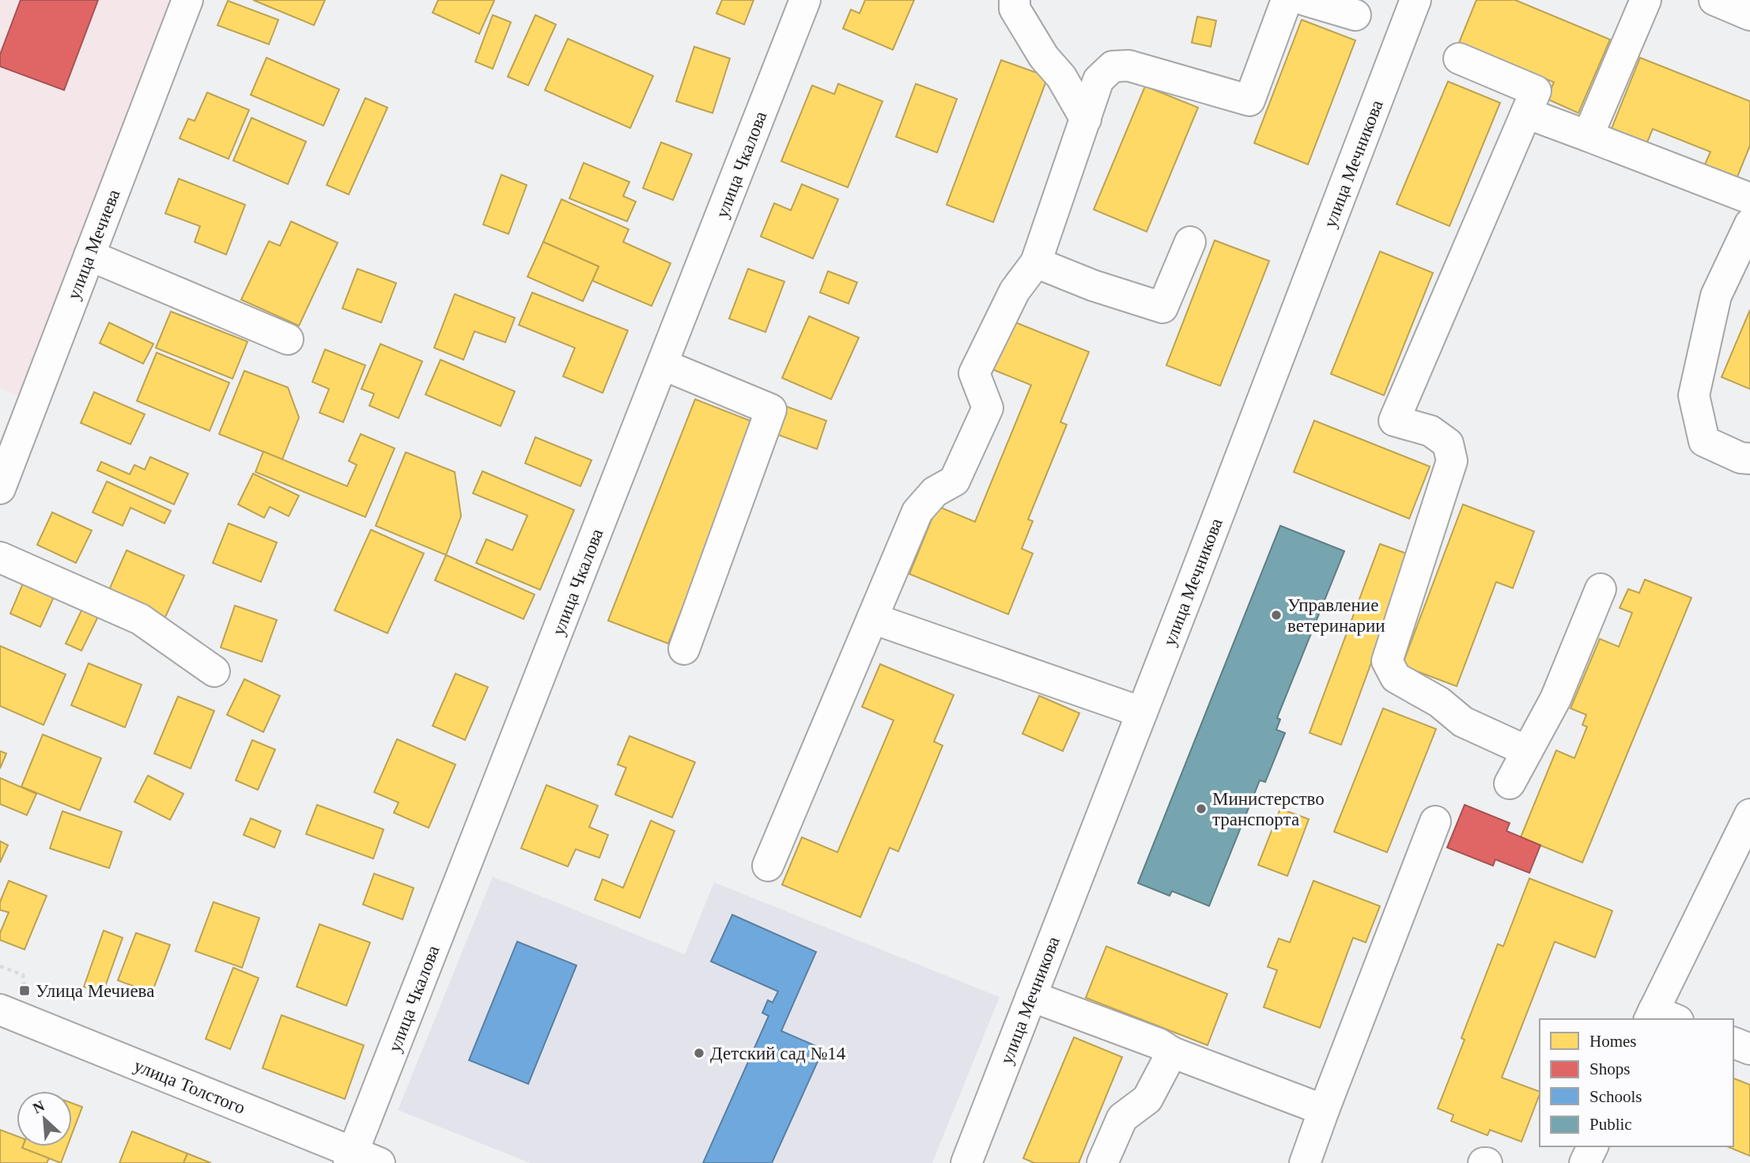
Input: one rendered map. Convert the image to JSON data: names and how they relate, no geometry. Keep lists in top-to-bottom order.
{
  "streets": {
    "street": [
      "улица Мечникова",
      "улица Чкалова",
      "улица Мечиева",
      "улица Толстого"
    ]
  },
  "crossings": [
    ["улица Чкалова", "улица Толстого"]
  ],
  "places": {
    "other": ["Управление ветеринарии", "Министерство транспорта", "Детский сад №14"],
    "transit": ["Улица Мечиева"]
  },
  "legend": [
    "Homes",
    "Shops",
    "Schools",
    "Public"
  ],
  "north": "top left"
}
